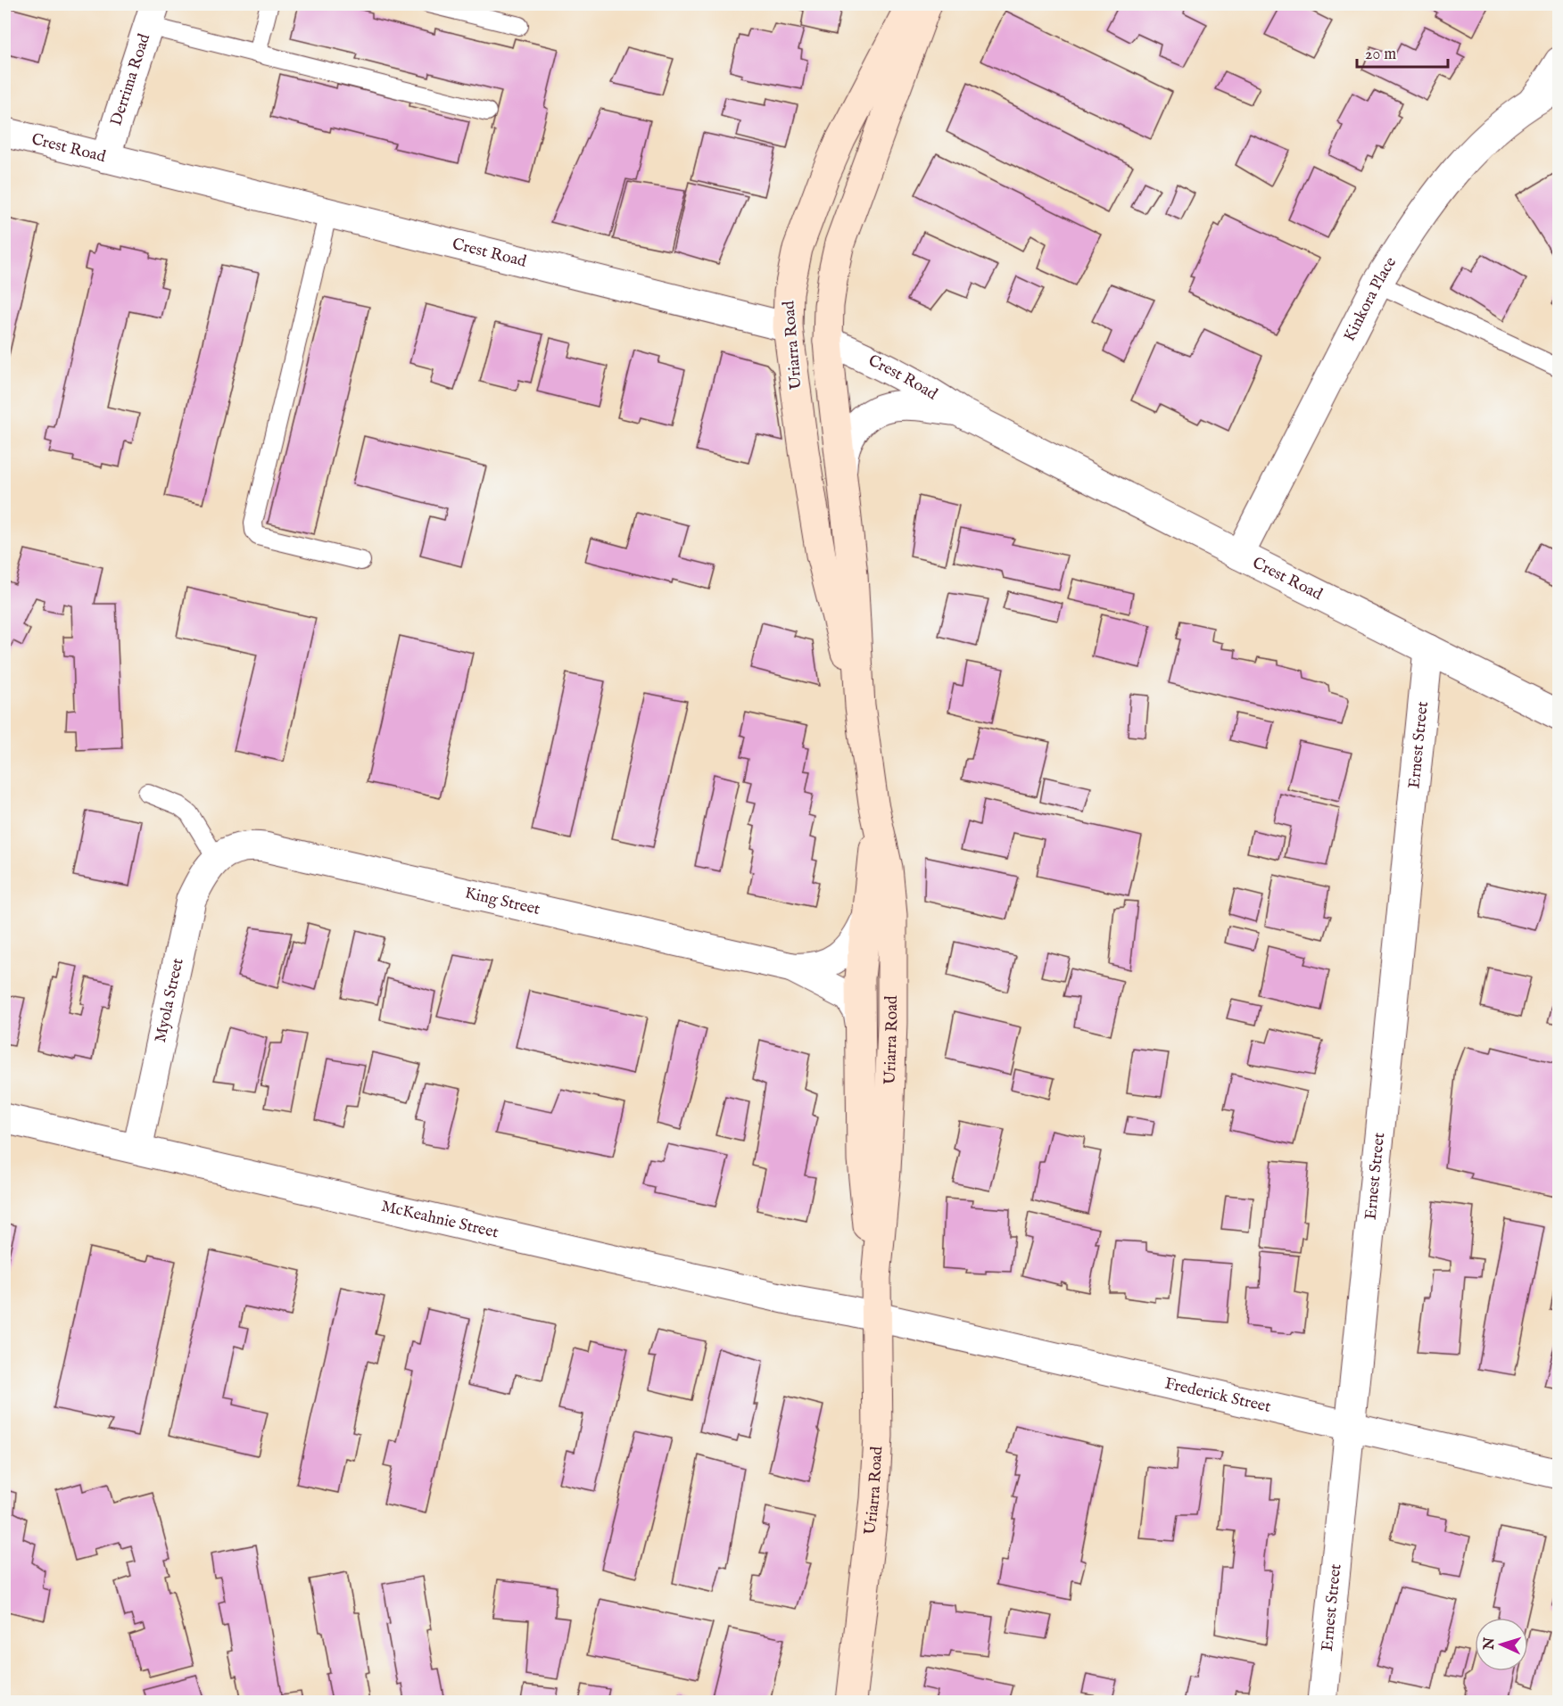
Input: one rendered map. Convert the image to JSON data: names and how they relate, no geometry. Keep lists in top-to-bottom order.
{
  "streets": {
    "main road": ["Crest Road", "Uriarra Road"],
    "street": [
      "Derrima Road",
      "Kinkora Place",
      "Ernest Street",
      "King Street",
      "Myola Street",
      "McKeahnie Street",
      "Frederick Street"
    ]
  },
  "crossings": [
    ["Derrima Road", "Crest Road"],
    ["Crest Road", "Kinkora Place"],
    ["Crest Road", "Uriarra Road"],
    ["Crest Road", "Ernest Street"],
    ["Uriarra Road", "King Street"],
    ["Uriarra Road", "McKeahnie Street"],
    ["Uriarra Road", "Frederick Street"],
    ["Ernest Street", "Frederick Street"],
    ["King Street", "Myola Street"],
    ["Myola Street", "McKeahnie Street"],
    ["McKeahnie Street", "Frederick Street"]
  ],
  "scale_bar": "20 m",
  "north": "left"
}
